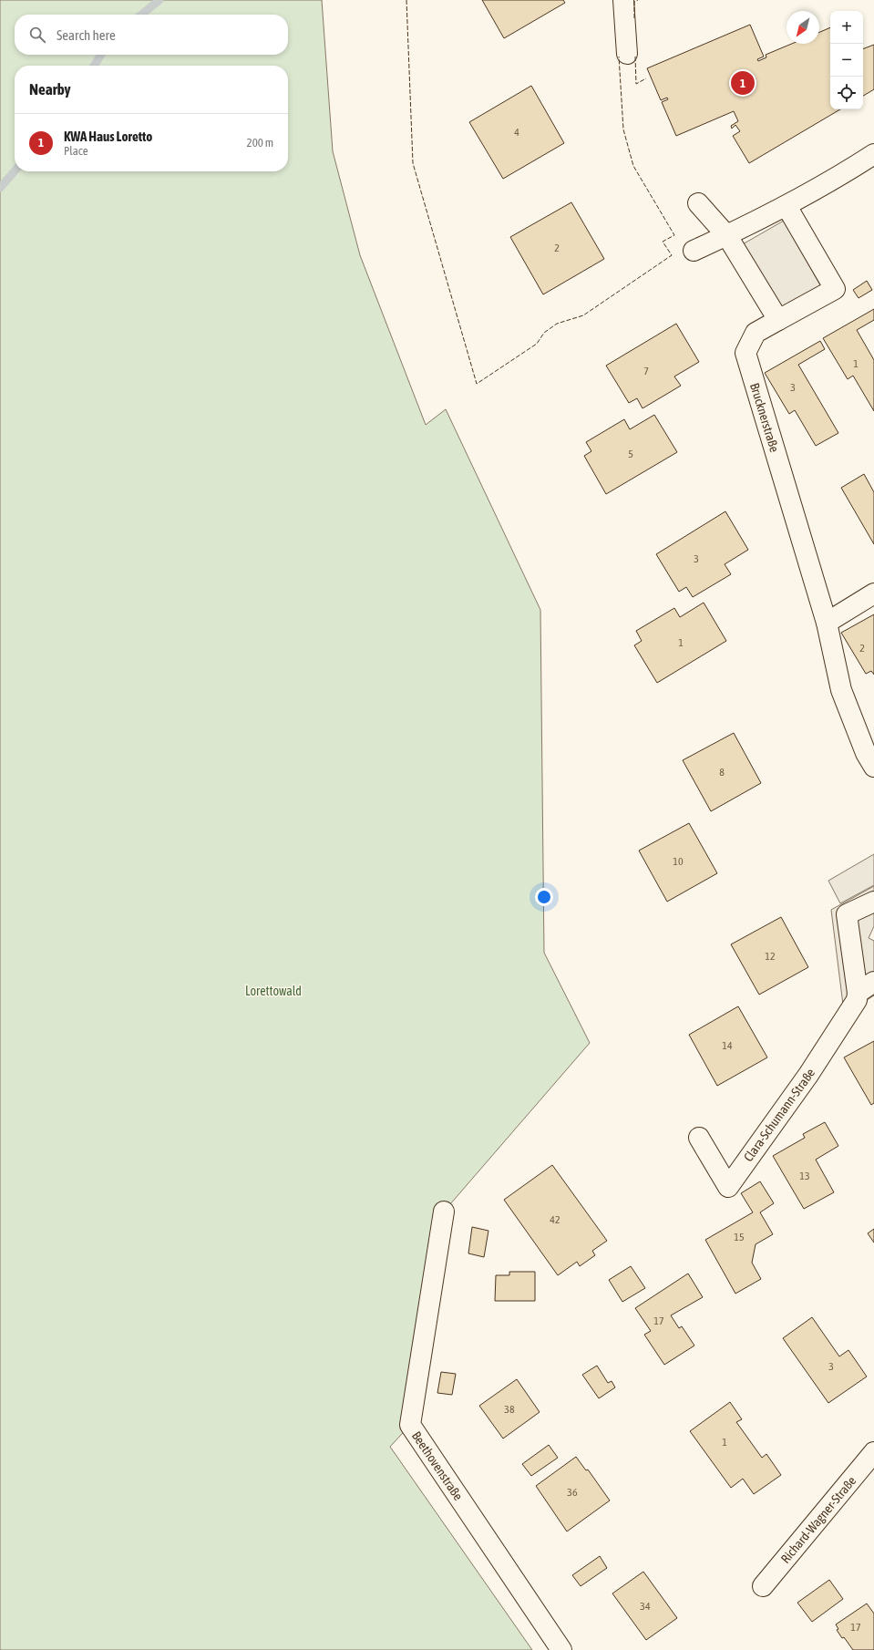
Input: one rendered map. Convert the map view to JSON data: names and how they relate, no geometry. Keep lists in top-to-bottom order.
{
  "streets": {
    "street": [
      "Brucknerstraße",
      "Clara-Schumann-Straße",
      "Beethovenstraße",
      "Richard-Wagner-Straße"
    ]
  },
  "parks": ["Lorettowald"],
  "house_numbers": [
    "4",
    "2",
    "1",
    "7",
    "3",
    "5",
    "3",
    "1",
    "2",
    "8",
    "10",
    "12",
    "14",
    "13",
    "42",
    "15",
    "17",
    "3",
    "38",
    "1",
    "36",
    "34",
    "17"
  ],
  "north": "bottom left",
  "page": {
    "map_buttons": ["+", "−"],
    "search": "Search here",
    "heading": "Nearby",
    "pins": "1",
    "list": [
      {
        "mark": "1",
        "name": "KWA Haus Loretto",
        "note": "Place",
        "value": "200 m"
      }
    ]
  }
}
